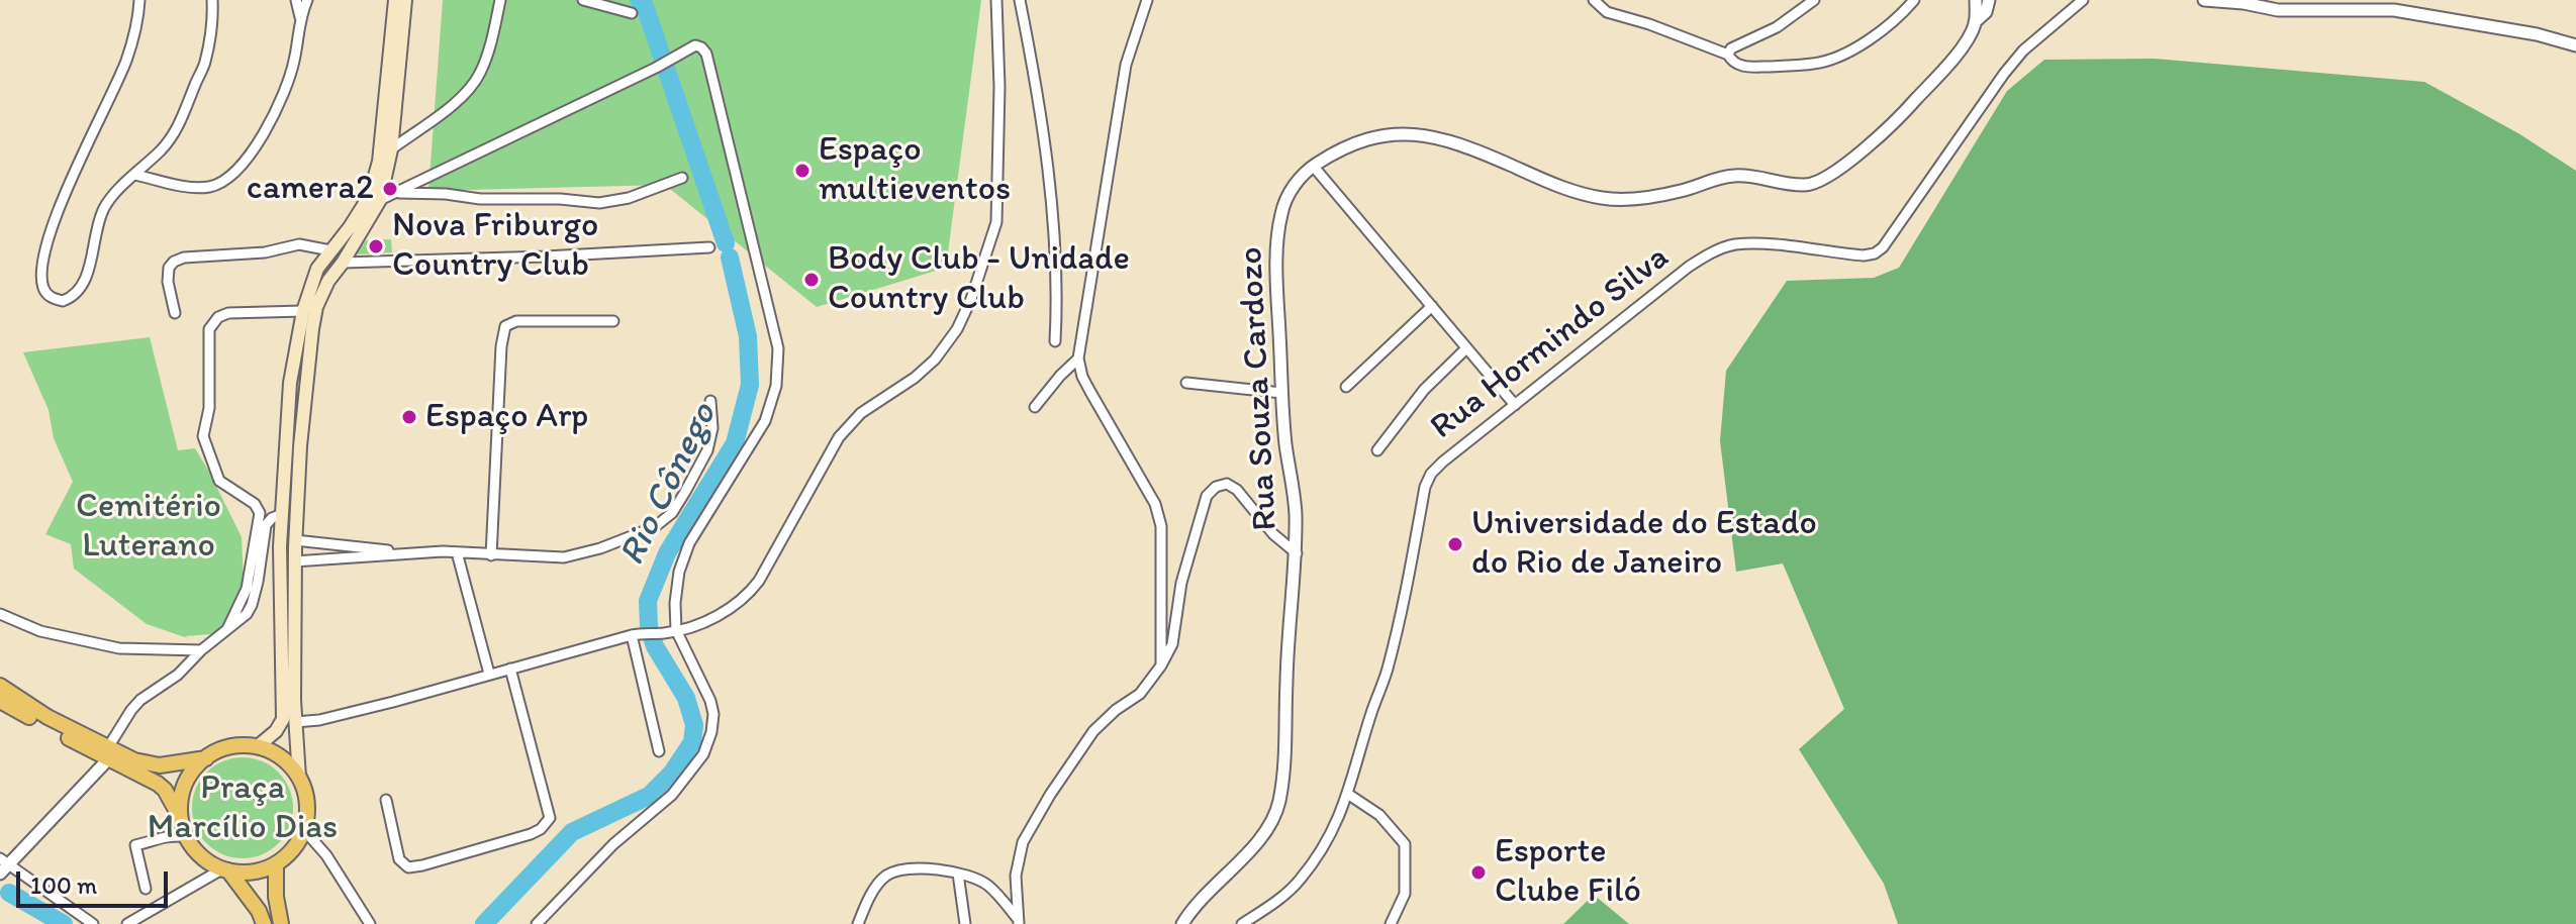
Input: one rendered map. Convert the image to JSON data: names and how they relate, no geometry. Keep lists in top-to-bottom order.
{
  "streets": {
    "street": ["Rua Hormindo Silva", "Rua Souza Cardozo"]
  },
  "water": ["Rio Cônego"],
  "parks": ["Cemitério Luterano", "Praça Marcílio Dias"],
  "places": [
    "Espaço multieventos",
    "camera2",
    "Nova Friburgo Country Club",
    "Body Club - Unidade Country Club",
    "Espaço Arp",
    "Universidade do Estado do Rio de Janeiro",
    "Esporte Clube Filó"
  ],
  "scale_bar": "100 m"
}
